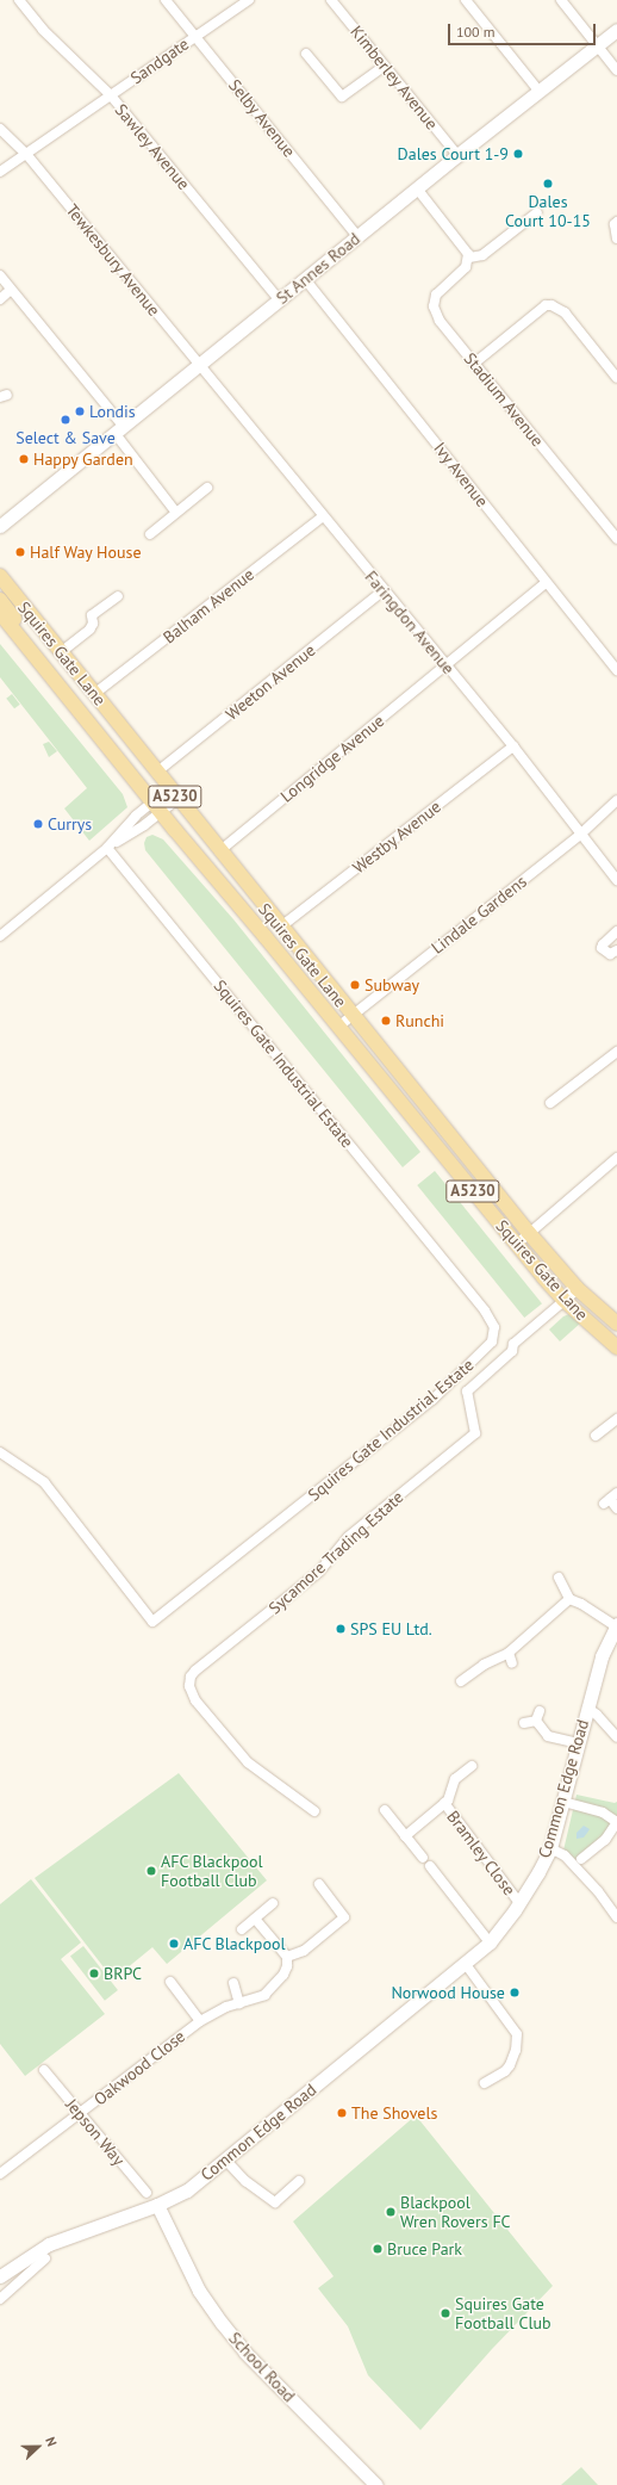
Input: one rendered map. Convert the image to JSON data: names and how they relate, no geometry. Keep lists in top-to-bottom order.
{
  "streets": {
    "main road": ["Squires Gate Lane", "A5230"],
    "street": [
      "Sandgate",
      "Kimberley Avenue",
      "Selby Avenue",
      "Sawley Avenue",
      "Tewkesbury Avenue",
      "St Annes Road",
      "Stadium Avenue",
      "Ivy Avenue",
      "Balham Avenue",
      "Faringdon Avenue",
      "Weeton Avenue",
      "Longridge Avenue",
      "Westby Avenue",
      "Lindale Gardens",
      "Squires Gate Industrial Estate",
      "Sycamore Trading Estate",
      "Common Edge Road",
      "Bramley Close",
      "Oakwood Close",
      "Jepson Way",
      "School Road"
    ]
  },
  "crossings": [
    ["Sandgate", "Selby Avenue"],
    ["Sandgate", "Sawley Avenue"],
    ["Sandgate", "Tewkesbury Avenue"],
    ["Kimberley Avenue", "St Annes Road"],
    ["Selby Avenue", "St Annes Road"],
    ["Sawley Avenue", "St Annes Road"],
    ["Tewkesbury Avenue", "St Annes Road"],
    ["Tewkesbury Avenue", "Faringdon Avenue"],
    ["St Annes Road", "Ivy Avenue"],
    ["St Annes Road", "Faringdon Avenue"],
    ["Ivy Avenue", "Longridge Avenue"],
    ["Balham Avenue", "Faringdon Avenue"],
    ["Balham Avenue", "Squires Gate Lane"],
    ["Faringdon Avenue", "Weeton Avenue"],
    ["Faringdon Avenue", "Longridge Avenue"],
    ["Faringdon Avenue", "Westby Avenue"],
    ["Faringdon Avenue", "Lindale Gardens"],
    ["Squires Gate Lane", "Weeton Avenue"],
    ["Squires Gate Lane", "Longridge Avenue"],
    ["Squires Gate Lane", "Westby Avenue"],
    ["Squires Gate Lane", "Lindale Gardens"],
    ["Squires Gate Lane", "Sycamore Trading Estate"],
    ["Common Edge Road", "Bramley Close"],
    ["Common Edge Road", "School Road"],
    ["Oakwood Close", "Jepson Way"]
  ],
  "places": [
    "Dales Court 1-9",
    "Dales Court 10-15",
    "Londis",
    "Select & Save",
    "Happy Garden",
    "Half Way House",
    "Currys",
    "Subway",
    "Runchi",
    "SPS EU Ltd.",
    "AFC Blackpool Football Club",
    "AFC Blackpool",
    "BRPC",
    "Norwood House",
    "The Shovels",
    "Blackpool Wren Rovers FC",
    "Bruce Park",
    "Squires Gate Football Club"
  ],
  "scale_bar": "100 m",
  "north": "right"
}
